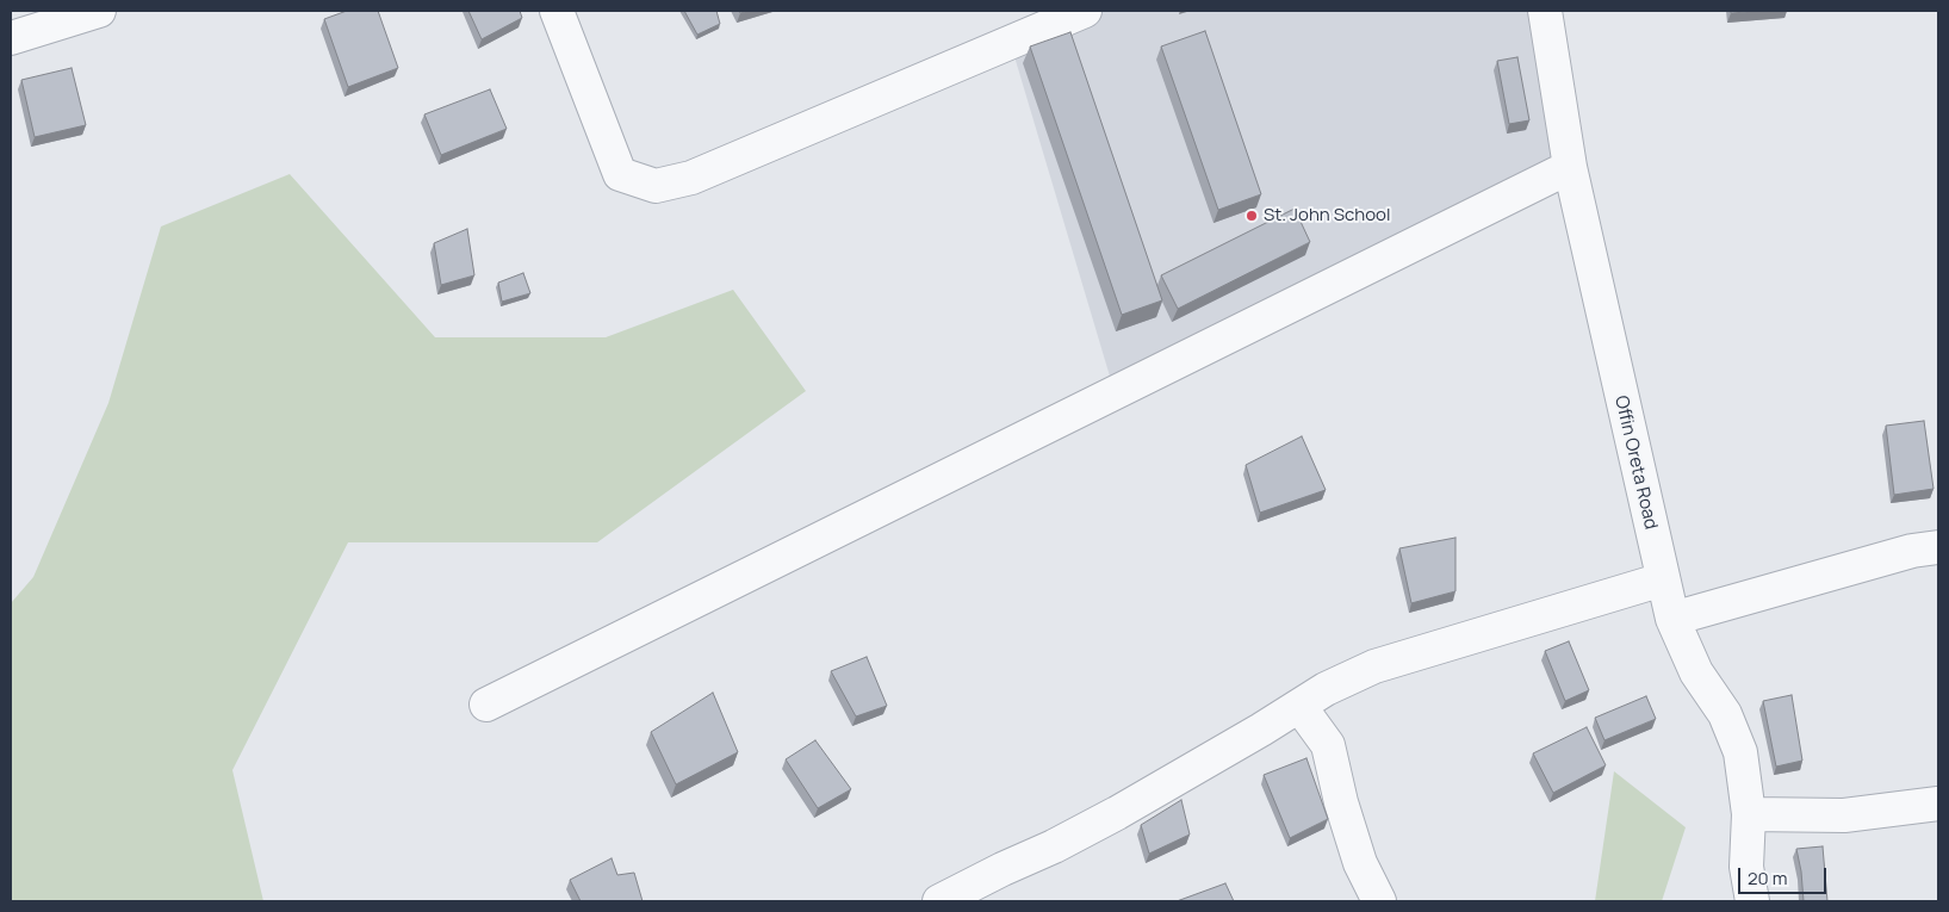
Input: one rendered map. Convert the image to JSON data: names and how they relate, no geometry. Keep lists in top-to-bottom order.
{
  "streets": {
    "street": ["Offin Oreta Road"]
  },
  "places": ["St. John School"],
  "scale_bar": "20 m"
}
